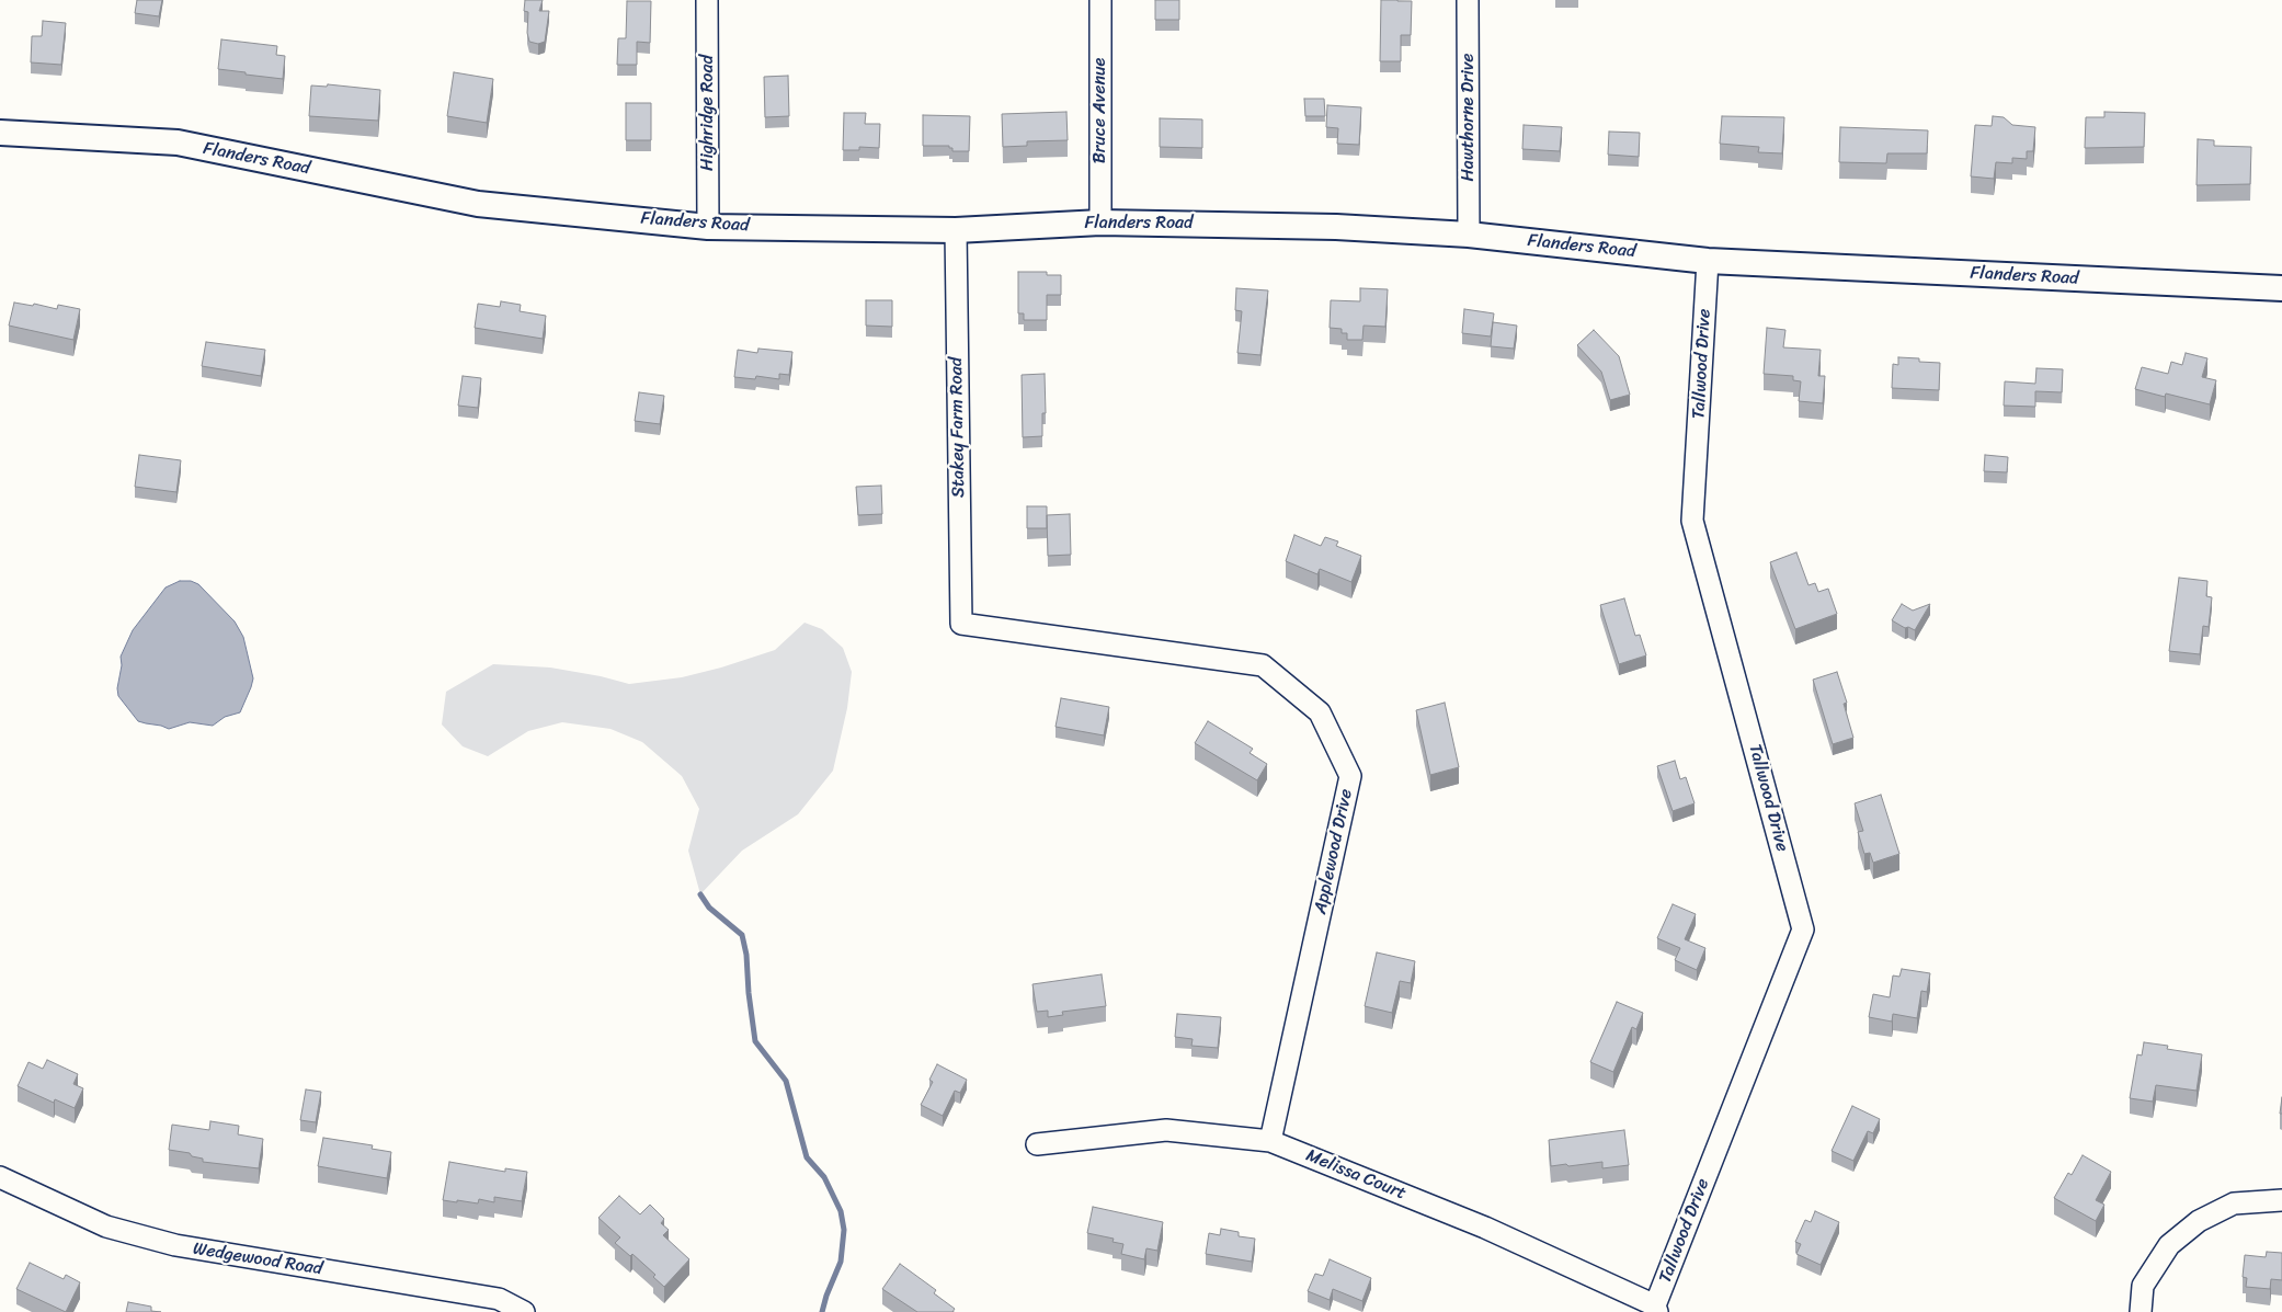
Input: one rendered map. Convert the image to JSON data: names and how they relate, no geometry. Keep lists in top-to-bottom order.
{
  "streets": {
    "street": [
      "Bruce Avenue",
      "Highridge Road",
      "Hawthorne Drive",
      "Flanders Road",
      "Tallwood Drive",
      "Stakey Farm Road",
      "Applewood Drive",
      "Melissa Court",
      "Wedgewood Road"
    ]
  },
  "crossings": [
    ["Bruce Avenue", "Flanders Road"],
    ["Highridge Road", "Flanders Road"],
    ["Hawthorne Drive", "Flanders Road"],
    ["Flanders Road", "Tallwood Drive"],
    ["Flanders Road", "Stakey Farm Road"],
    ["Tallwood Drive", "Melissa Court"],
    ["Stakey Farm Road", "Applewood Drive"],
    ["Applewood Drive", "Melissa Court"]
  ]
}
